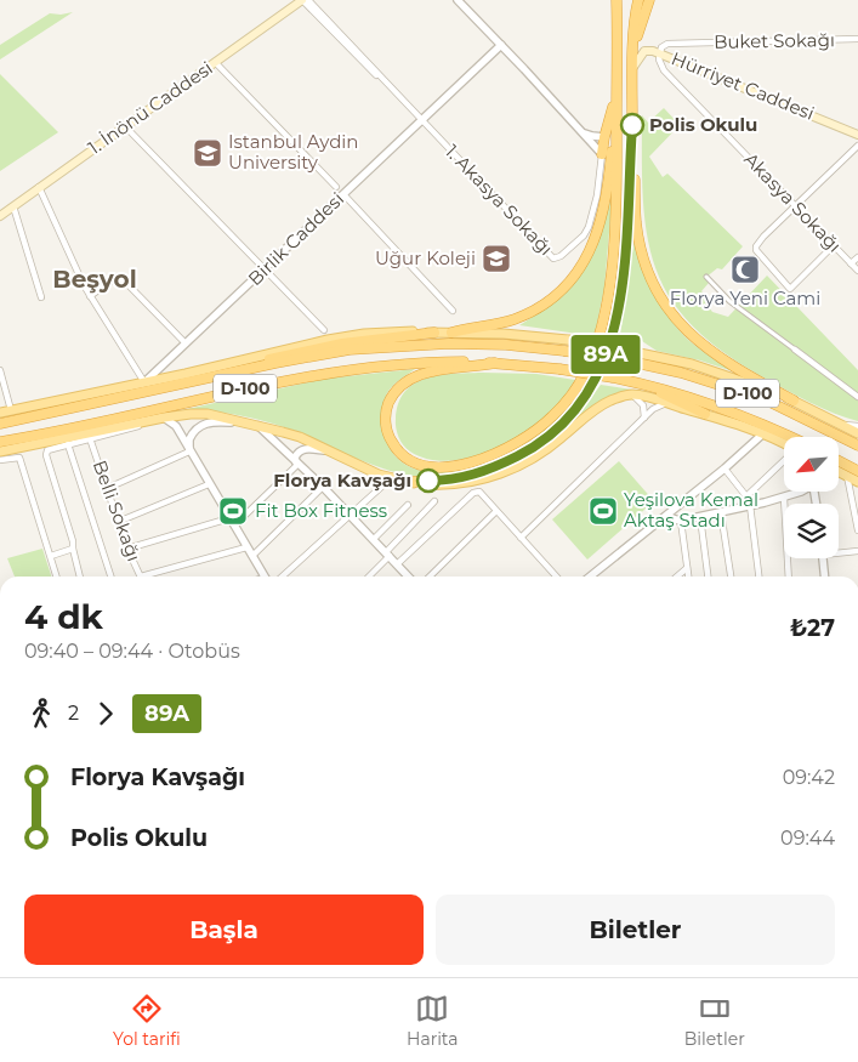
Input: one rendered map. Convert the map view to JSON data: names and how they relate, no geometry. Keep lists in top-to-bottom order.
{
  "streets": {
    "highway": ["D-100"],
    "main road": ["Hürriyet Caddesi", "1. İnönü Caddesi"],
    "street": [
      "Buket Sokağı",
      "1. Akasya Sokağı",
      "Akasya Sokağı",
      "Birlik Caddesi",
      "Belli Sokağı"
    ]
  },
  "crossings": [
    ["Buket Sokağı", "Hürriyet Caddesi"],
    ["Buket Sokağı", "Akasya Sokağı"],
    ["Hürriyet Caddesi", "Akasya Sokağı"],
    ["1. İnönü Caddesi", "1. Akasya Sokağı"],
    ["1. Akasya Sokağı", "Birlik Caddesi"]
  ],
  "districts": ["Beşyol"],
  "places": {
    "other": ["Polis Okulu", "Florya Kavşağı"],
    "school or university": ["Istanbul Aydin University", "Uğur Koleji"],
    "mosque": ["Florya Yeni Cami"],
    "sports": ["Fit Box Fitness", "Yeşilova Kemal Aktaş Stadı"]
  },
  "lines": ["bus line 89A"],
  "north": "bottom left",
  "page": {
    "on_map": "89A",
    "heading": ["4 dk", "09:40 – 09:44 · Otobüs", "₺27"],
    "legs": ["2", "89A"],
    "list": [
      {
        "name": "Florya Kavşağı",
        "value": "09:42"
      },
      {
        "name": "Polis Okulu",
        "value": "09:44"
      }
    ],
    "buttons": ["Başla", "Biletler"],
    "tabs": ["Yol tarifi", "Harita", "Biletler"]
  }
}
